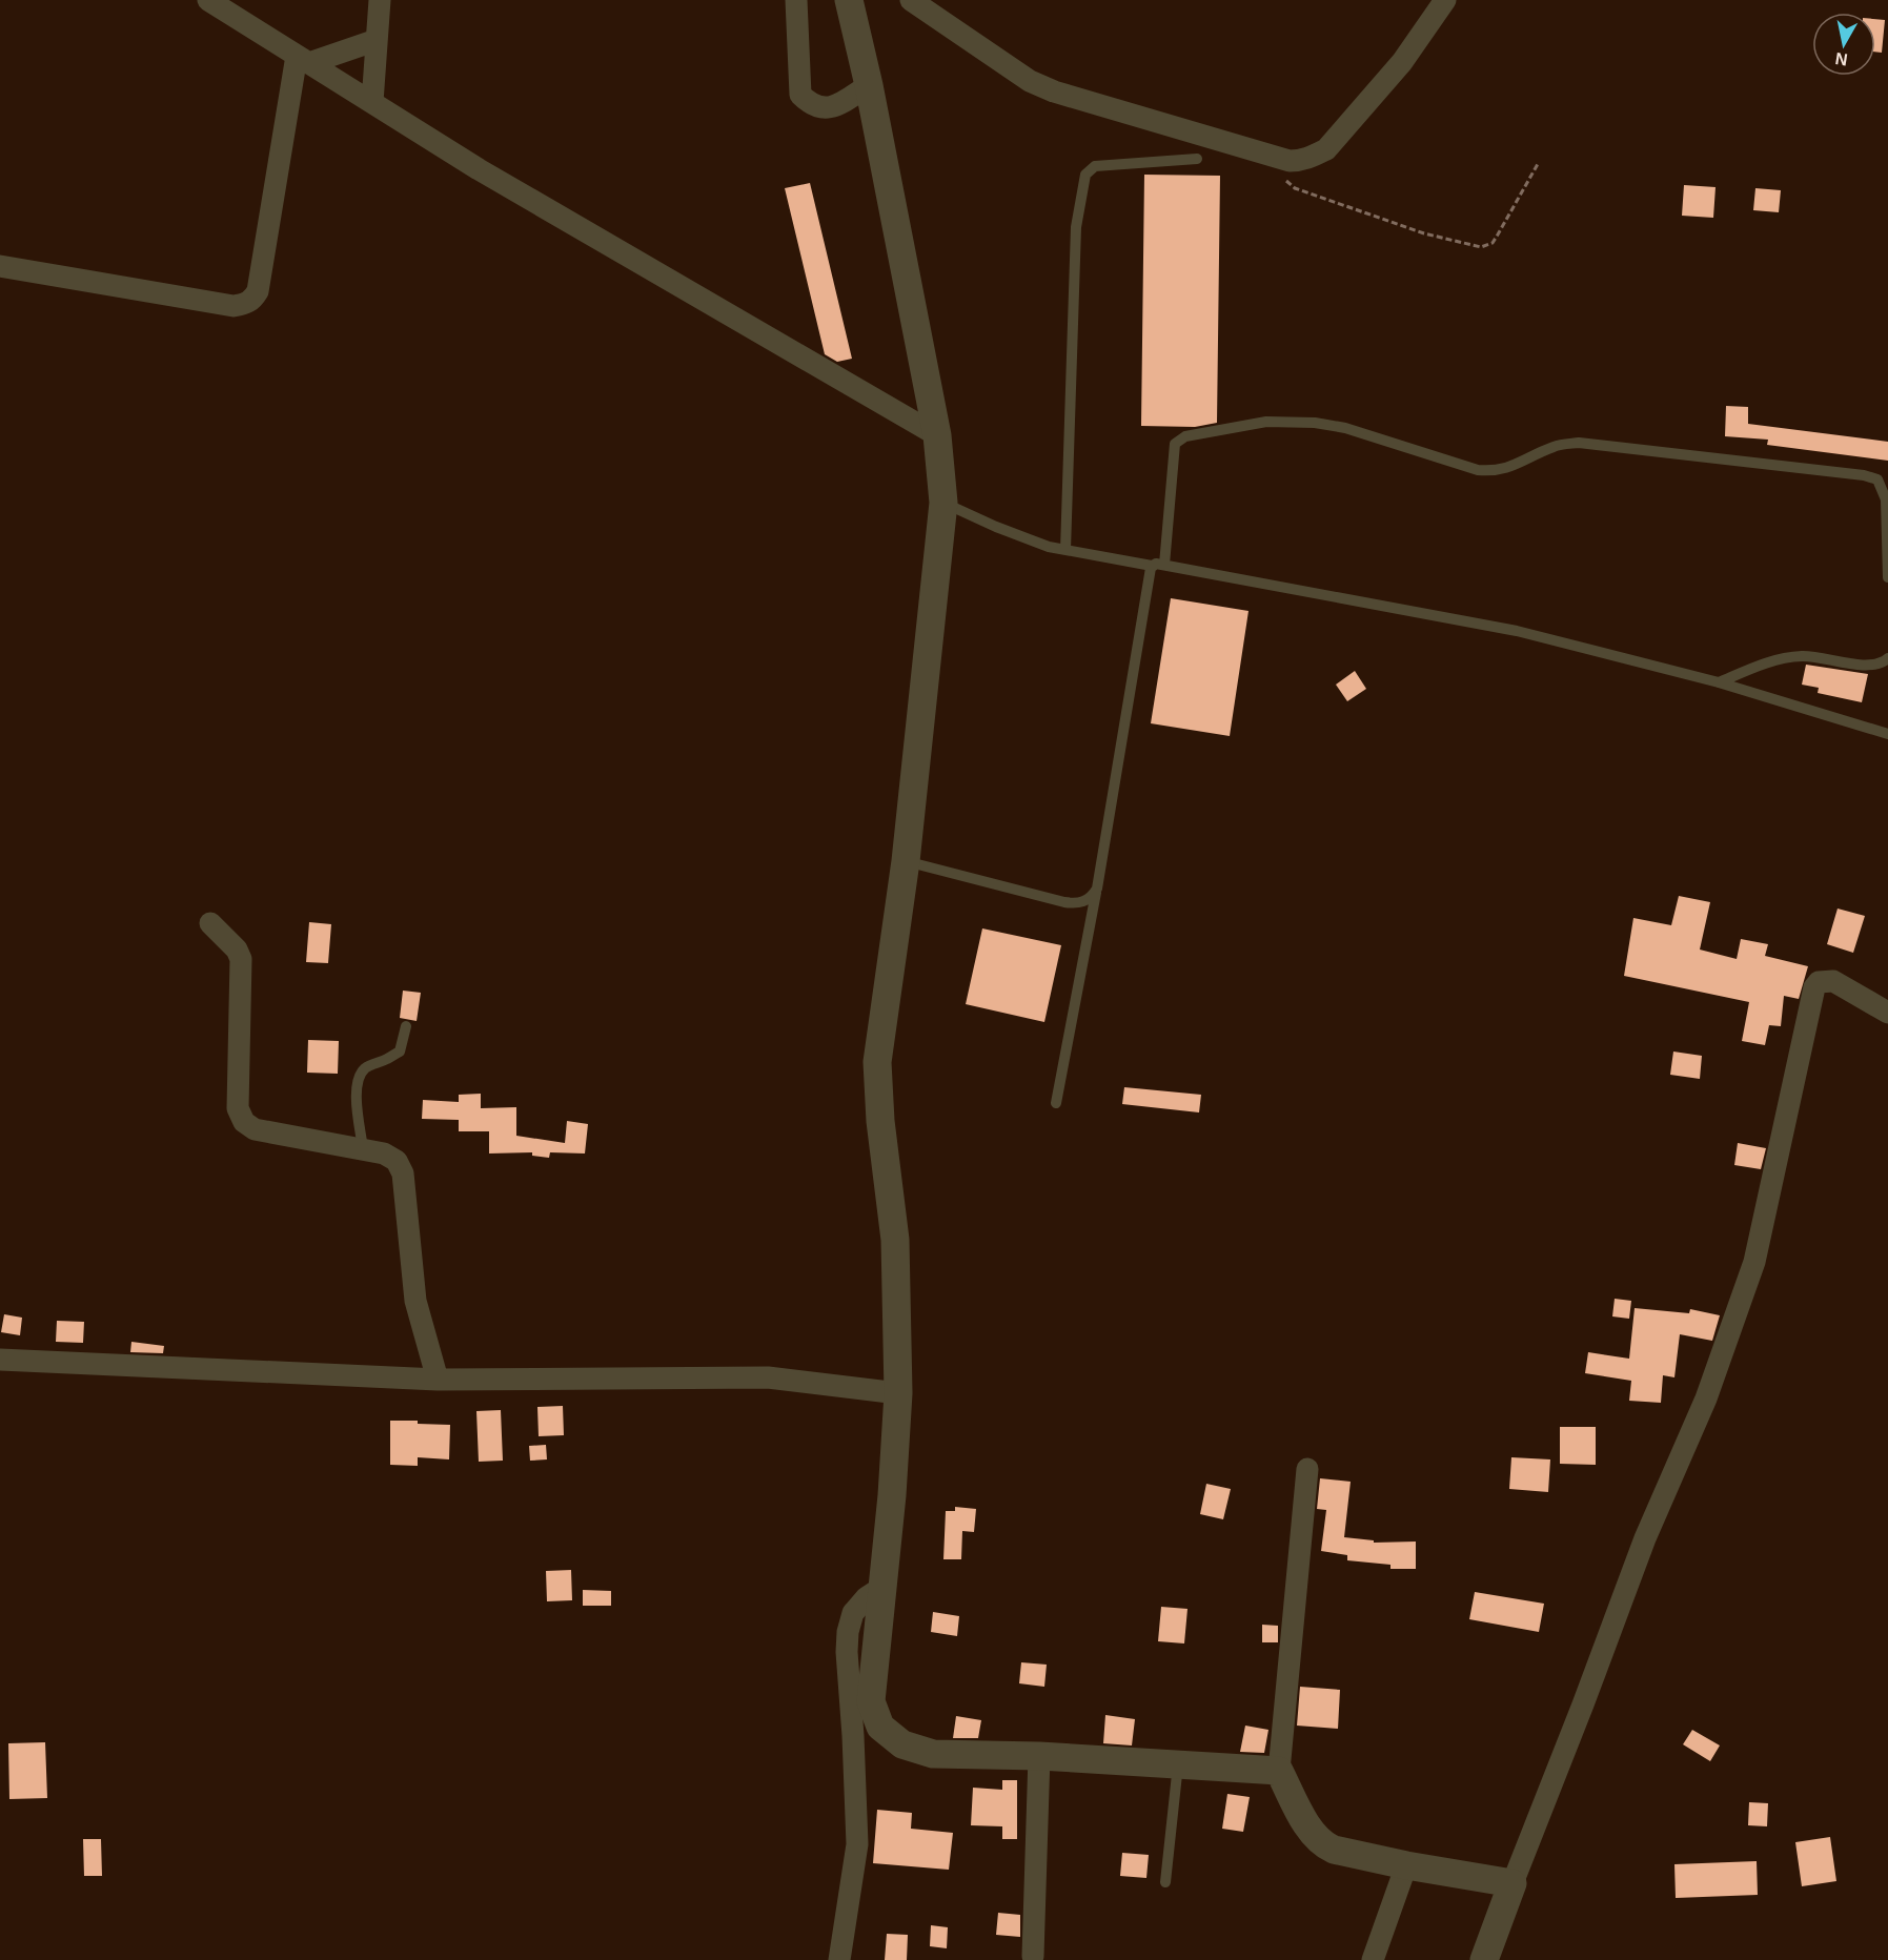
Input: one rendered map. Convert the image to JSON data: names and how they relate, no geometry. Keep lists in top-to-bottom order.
{
  "north": "bottom"
}
